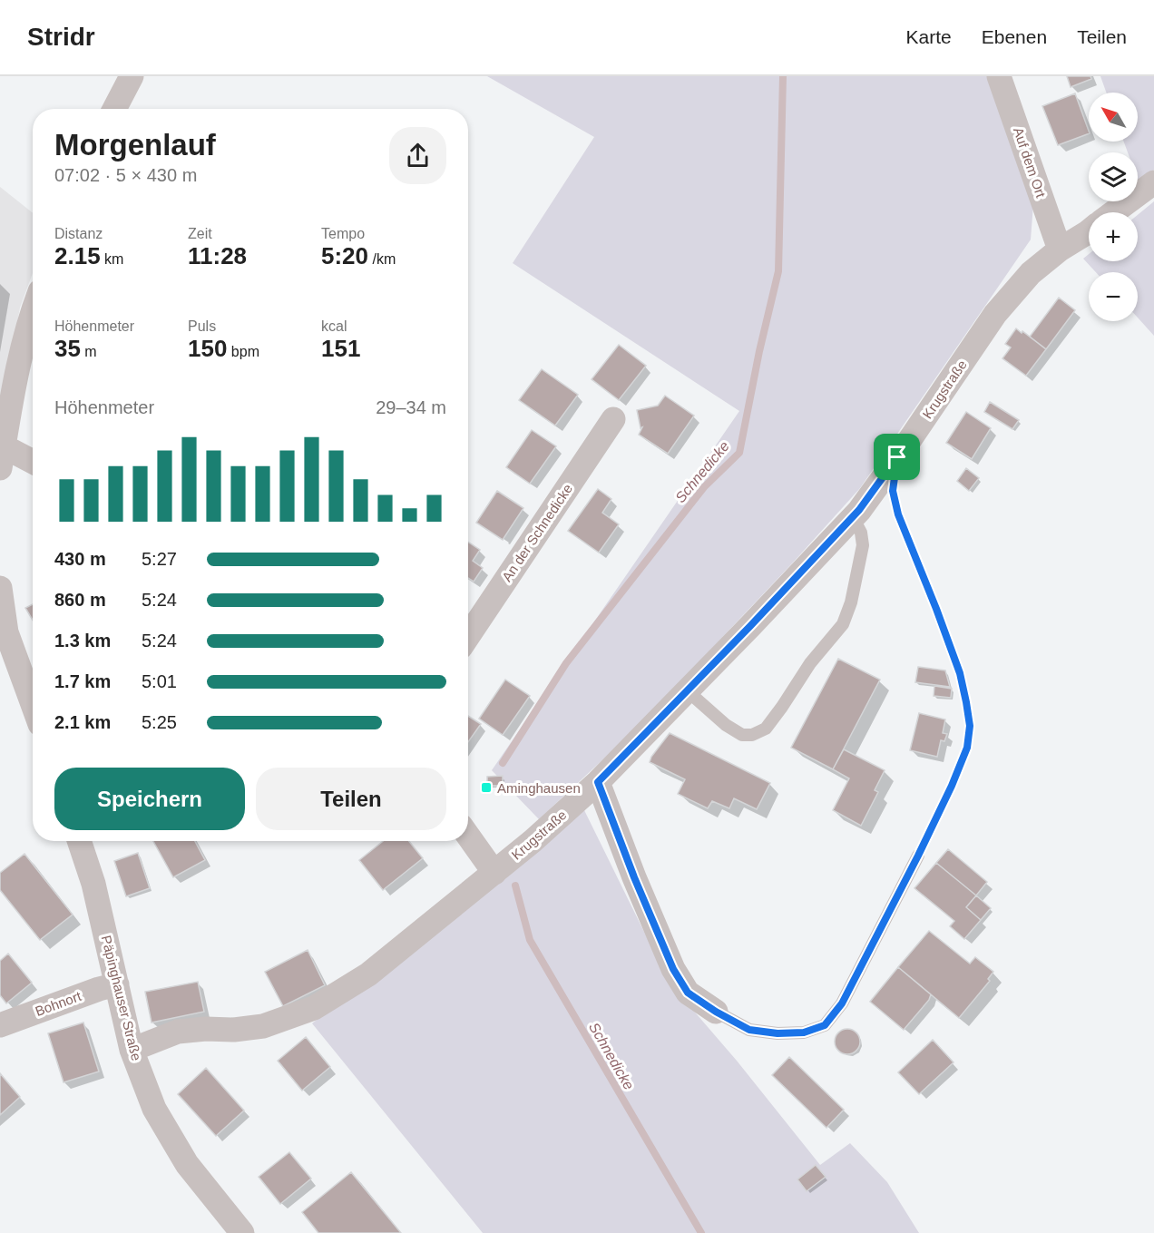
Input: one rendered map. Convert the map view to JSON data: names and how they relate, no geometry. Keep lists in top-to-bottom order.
{
  "streets": {
    "street": [
      "Auf dem Ort",
      "Krugstraße",
      "An der Schnedicke",
      "Päpinghauser Straße",
      "Bohnort"
    ]
  },
  "crossings": [
    ["Auf dem Ort", "Krugstraße"],
    ["Krugstraße", "Päpinghauser Straße"],
    ["Päpinghauser Straße", "Bohnort"]
  ],
  "water": ["Schnedicke"],
  "places": {
    "transit": ["Aminghausen"]
  },
  "north": "top left",
  "page": {
    "header": "Stridr",
    "nav": ["Karte", "Ebenen", "Teilen"],
    "map_buttons": ["+", "−"],
    "heading": ["Morgenlauf", "07:02 · 5 × 430 m"],
    "stats": [
      ["Distanz", "2.15 km"],
      ["Zeit", "11:28"],
      ["Tempo", "5:20 /km"],
      ["Höhenmeter", "35 m"],
      ["Puls", "150 bpm"],
      ["kcal", "151"]
    ],
    "chart": ["Höhenmeter", "29–34 m"],
    "list": [
      {
        "name": "430 m",
        "note": "5:27"
      },
      {
        "name": "860 m",
        "note": "5:24"
      },
      {
        "name": "1.3 km",
        "note": "5:24"
      },
      {
        "name": "1.7 km",
        "note": "5:01"
      },
      {
        "name": "2.1 km",
        "note": "5:25"
      }
    ],
    "buttons": ["Speichern", "Teilen"]
  }
}
